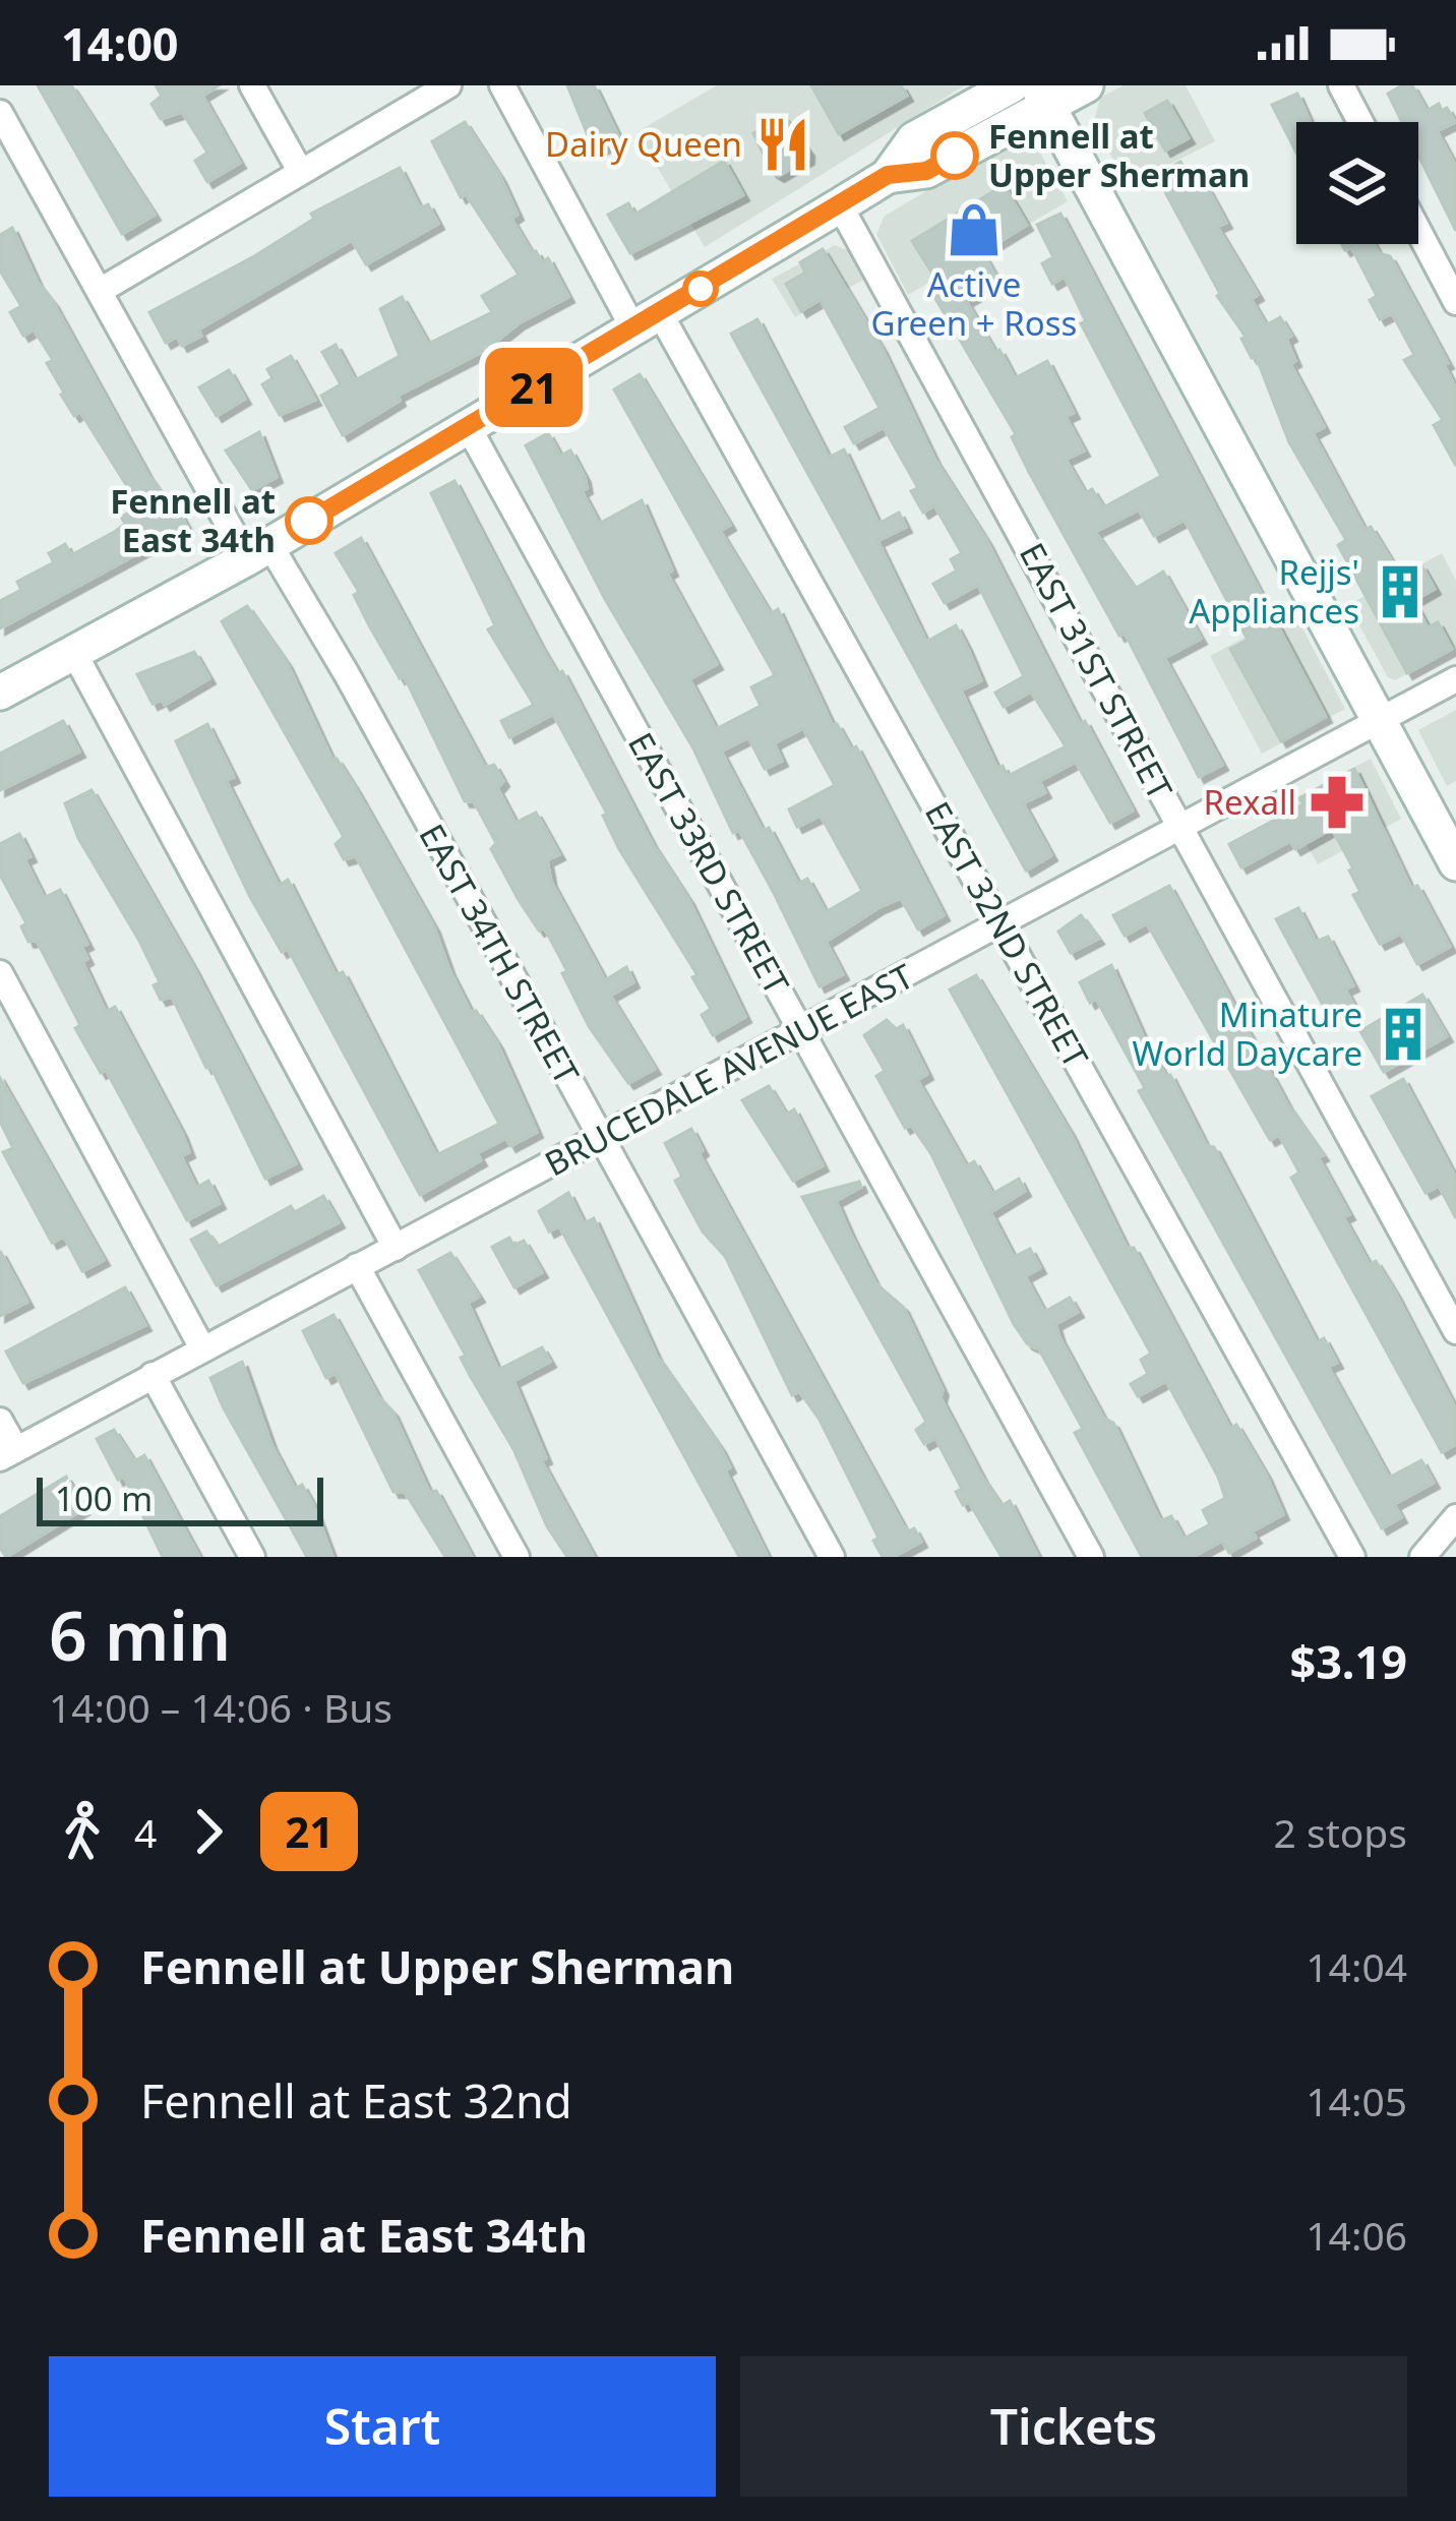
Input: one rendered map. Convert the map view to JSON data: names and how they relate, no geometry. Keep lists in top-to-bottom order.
{
  "streets": {
    "street": [
      "EAST 31ST STREET",
      "EAST 33RD STREET",
      "EAST 32ND STREET",
      "EAST 34TH STREET",
      "BRUCEDALE AVENUE EAST"
    ]
  },
  "crossings": [
    ["EAST 31ST STREET", "BRUCEDALE AVENUE EAST"],
    ["EAST 33RD STREET", "BRUCEDALE AVENUE EAST"],
    ["EAST 32ND STREET", "BRUCEDALE AVENUE EAST"],
    ["EAST 34TH STREET", "BRUCEDALE AVENUE EAST"]
  ],
  "places": {
    "restaurant": ["Dairy Queen"],
    "other": ["Fennell at Upper Sherman", "Fennell at East 34th"],
    "shop": ["Active Green + Ross"],
    "building": ["Rejjs' Appliances", "Minature World Daycare"],
    "pharmacy": ["Rexall"]
  },
  "lines": ["bus line 21"],
  "scale_bar": "100 m",
  "page": {
    "status": "14:00",
    "on_map": "21",
    "scale": "100 m",
    "heading": ["6 min", "14:00 – 14:06 · Bus", "$3.19"],
    "legs": ["4", "21", "2 stops"],
    "list": [
      {
        "name": "Fennell at Upper Sherman",
        "value": "14:04"
      },
      {
        "name": "Fennell at East 32nd",
        "value": "14:05"
      },
      {
        "name": "Fennell at East 34th",
        "value": "14:06"
      }
    ],
    "buttons": ["Start", "Tickets"]
  }
}
